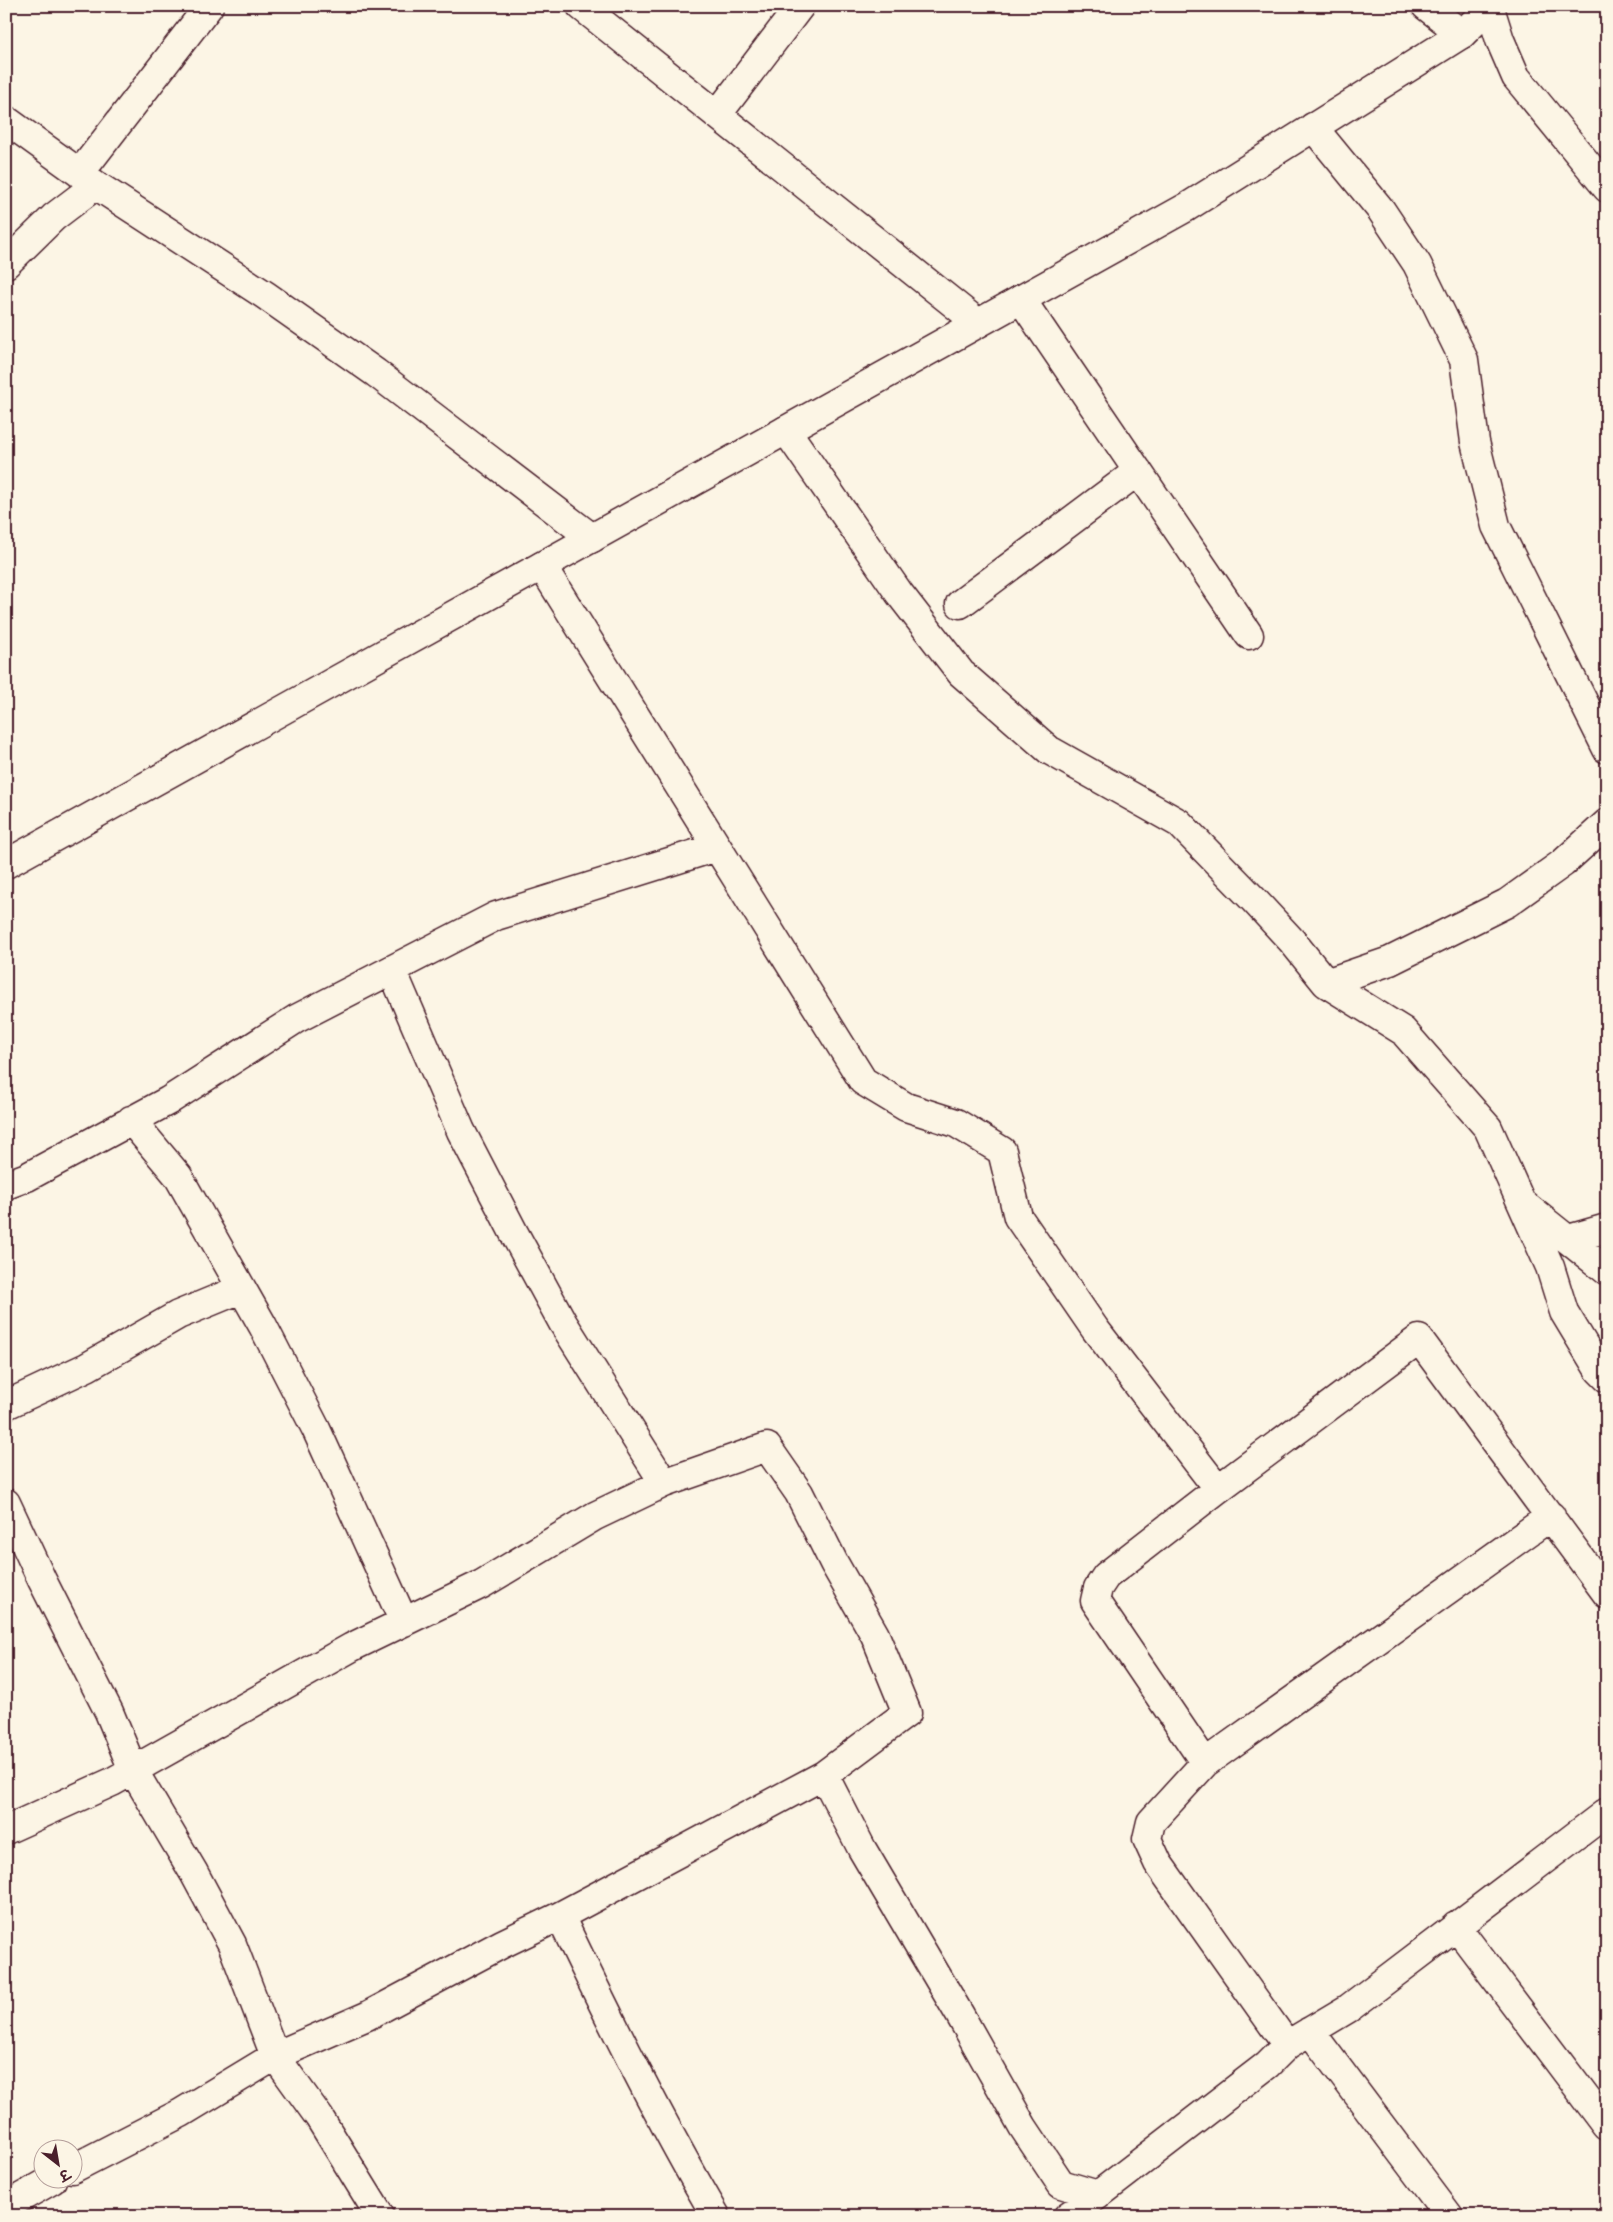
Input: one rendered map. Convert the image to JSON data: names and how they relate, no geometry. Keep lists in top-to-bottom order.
{
  "north": "bottom right"
}
